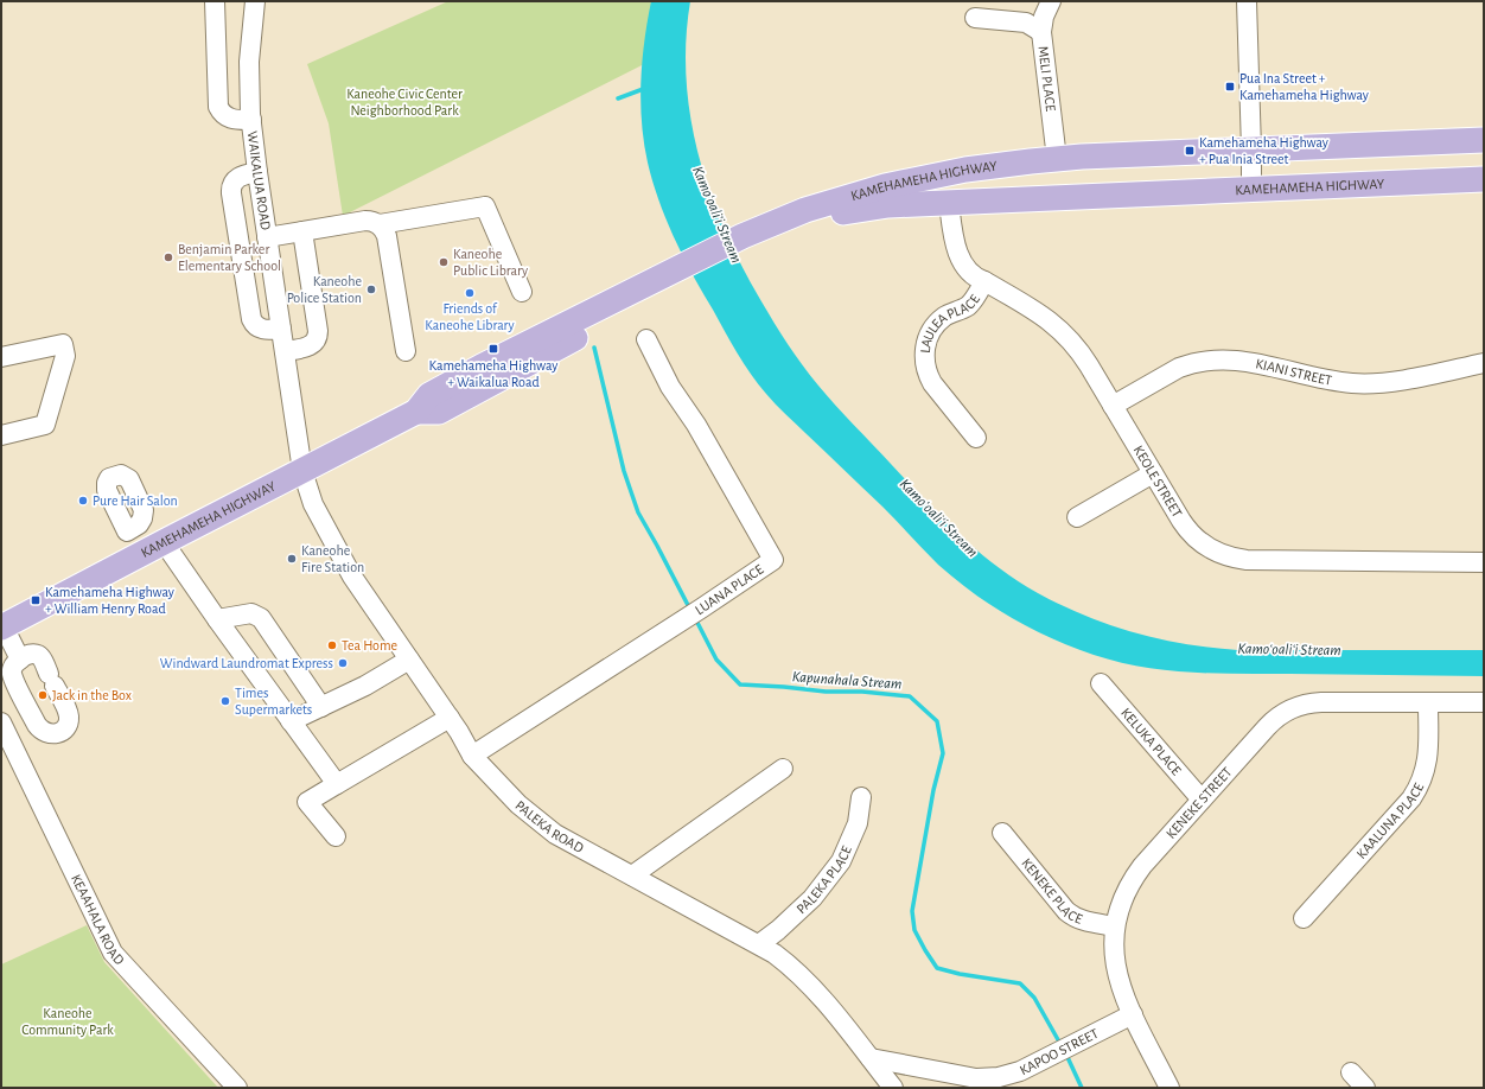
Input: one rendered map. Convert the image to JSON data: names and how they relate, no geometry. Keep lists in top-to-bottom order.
{
  "streets": {
    "main road": ["KAMEHAMEHA HIGHWAY"],
    "street": [
      "MELI PLACE",
      "WAIKALUA ROAD",
      "LAULEA PLACE",
      "KIANI STREET",
      "KEOLE STREET",
      "LUANA PLACE",
      "KELUKA PLACE",
      "KENEKE STREET",
      "KAALUNA PLACE",
      "PALEKA ROAD",
      "PALEKA PLACE",
      "KENEKE PLACE",
      "KEAAHALA ROAD",
      "KAPOO STREET"
    ]
  },
  "crossings": [
    ["MELI PLACE", "KAMEHAMEHA HIGHWAY"],
    ["WAIKALUA ROAD", "KAMEHAMEHA HIGHWAY"],
    ["WAIKALUA ROAD", "PALEKA ROAD"],
    ["KAMEHAMEHA HIGHWAY", "KEOLE STREET"],
    ["KAMEHAMEHA HIGHWAY", "PALEKA ROAD"],
    ["LAULEA PLACE", "KEOLE STREET"],
    ["KIANI STREET", "KEOLE STREET"],
    ["LUANA PLACE", "PALEKA ROAD"],
    ["KELUKA PLACE", "KENEKE STREET"],
    ["KENEKE STREET", "KAALUNA PLACE"],
    ["KENEKE STREET", "KENEKE PLACE"],
    ["KENEKE STREET", "KAPOO STREET"],
    ["PALEKA ROAD", "PALEKA PLACE"],
    ["PALEKA ROAD", "KAPOO STREET"]
  ],
  "water": ["Kamoʻoaliʻi Stream", "Kapunahala Stream"],
  "parks": ["Kaneohe Civic Center Neighborhood Park", "Kaneohe Community Park"],
  "places": {
    "transit": [
      "Pua Ina Street + Kamehameha Highway",
      "Kamehameha Highway + Pua Inia Street",
      "Kamehameha Highway + Waikalua Road",
      "Kamehameha Highway + William Henry Road"
    ],
    "other": [
      "Benjamin Parker Elementary School",
      "Kaneohe Public Library",
      "Kaneohe Police Station",
      "Friends of Kaneohe Library",
      "Pure Hair Salon",
      "Kaneohe Fire Station",
      "Tea Home",
      "Windward Laundromat Express",
      "Jack in the Box",
      "Times Supermarkets"
    ]
  }
}
